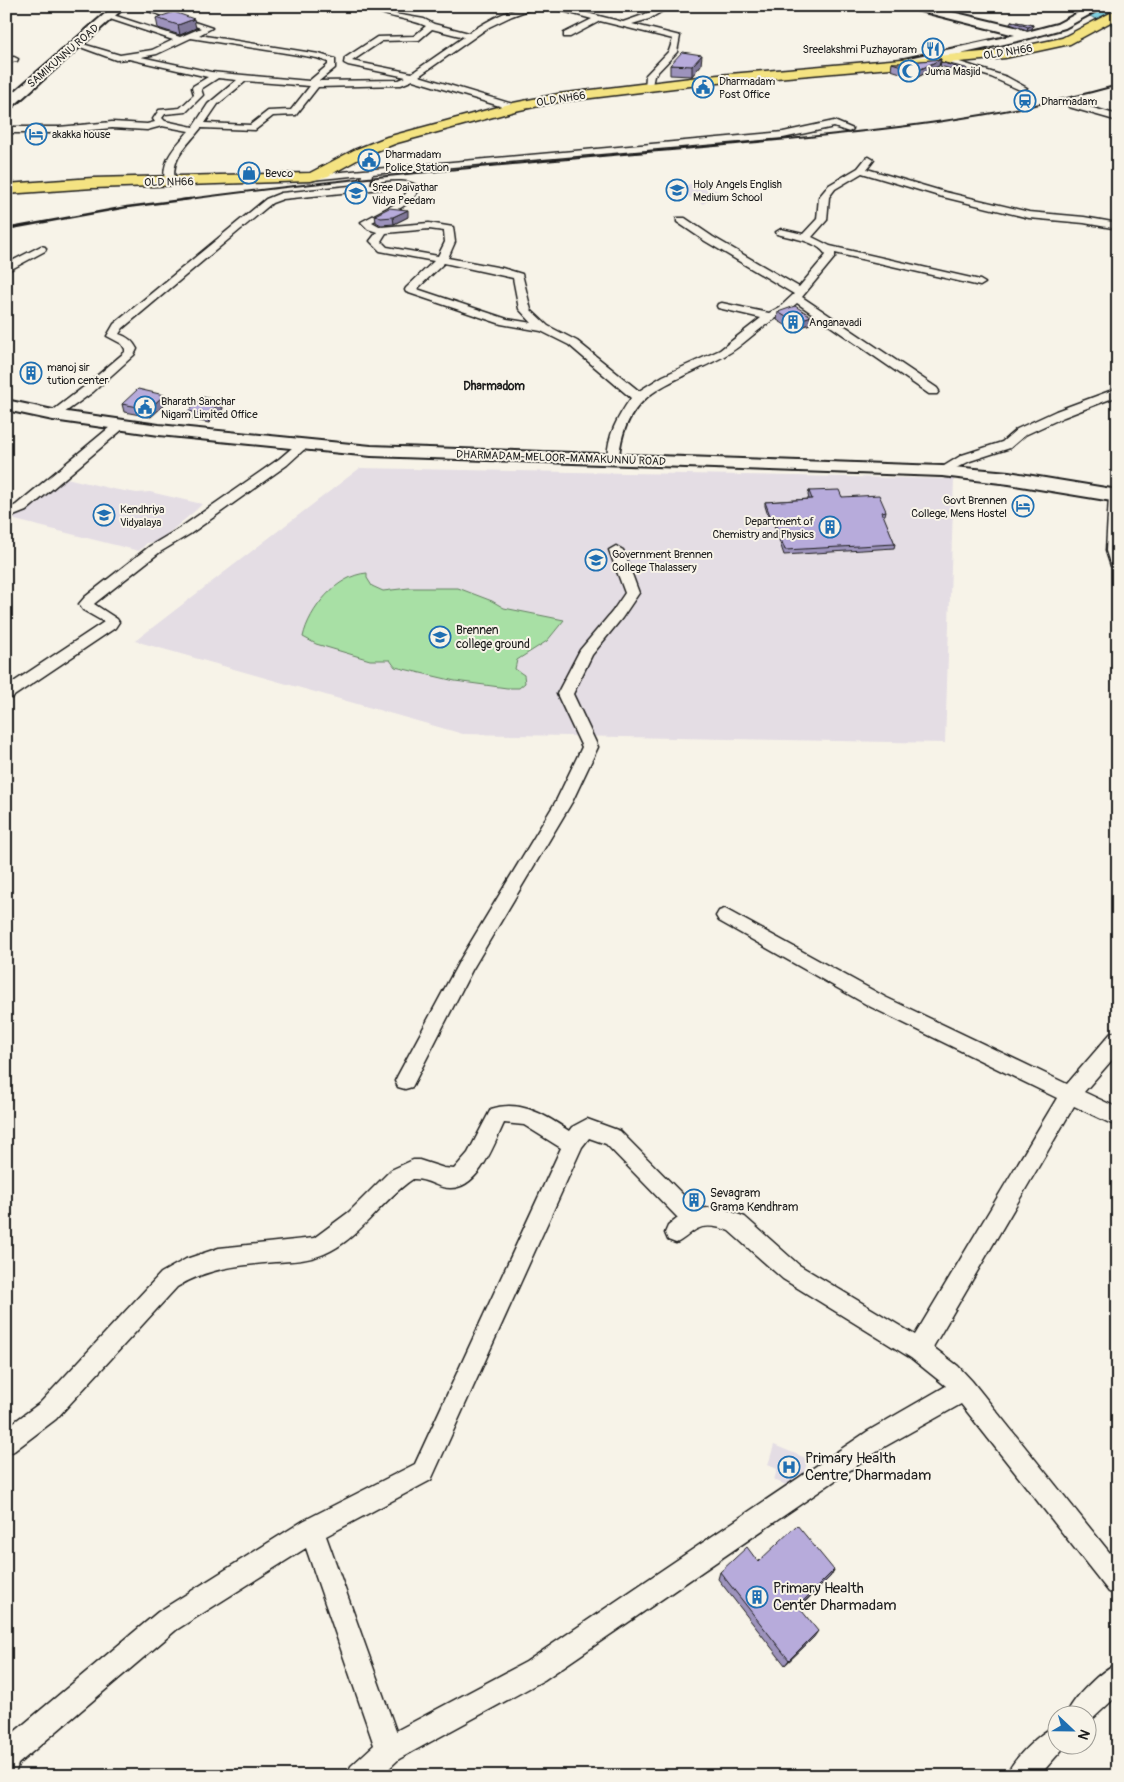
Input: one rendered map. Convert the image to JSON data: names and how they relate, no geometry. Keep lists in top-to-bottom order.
{
  "streets": {
    "main road": ["OLD NH66", "SAMIKUNNU ROAD", "DHARMADAM-MELOOR-MAMAKUNNU ROAD"]
  },
  "districts": ["Dharmadom"],
  "places": {
    "restaurant": ["Sreelakshmi Puzhayoram"],
    "mosque": ["Juma Masjid"],
    "public building": ["Dharmadam Post Office", "Dharmadam Police Station", "Bharath Sanchar Nigam Limited Office"],
    "station": ["Dharmadam"],
    "hotel": ["akakka house", "Govt Brennen College, Mens Hostel"],
    "shop": ["Bevco"],
    "school or university": [
      "Holy Angels English Medium School",
      "Sree Daivathar Vidya Peedam",
      "Kendhriya Vidyalaya",
      "Government Brennen College Thalassery",
      "Brennen college ground"
    ],
    "building": [
      "Anganavadi",
      "manoj sir tution center",
      "Department of Chemistry and Physics",
      "Sevagram Grama Kendhram",
      "Primary Health Center Dharmadam"
    ],
    "hospital": ["Primary Health Centre, Dharmadam"]
  },
  "north": "right"
}
